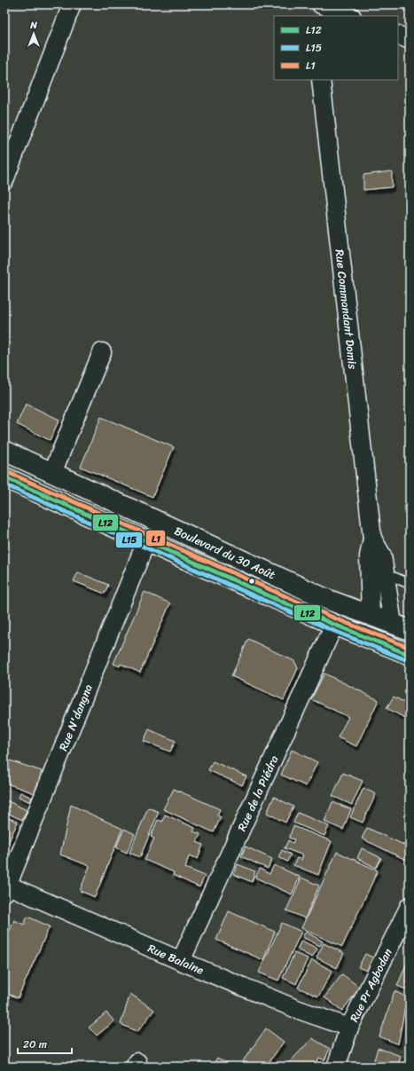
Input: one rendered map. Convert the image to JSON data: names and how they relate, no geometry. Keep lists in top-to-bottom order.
{
  "streets": {
    "highway": ["Boulevard du 30 Août"],
    "street": [
      "Rue Commandant Domis",
      "Rue N'dangna",
      "Rue de la Piédra",
      "Rue Balaine",
      "Rue Pr Agbodan"
    ]
  },
  "crossings": [
    ["Rue Commandant Domis", "Boulevard du 30 Août"],
    ["Boulevard du 30 Août", "Rue N'dangna"],
    ["Boulevard du 30 Août", "Rue de la Piédra"],
    ["Rue N'dangna", "Rue Balaine"],
    ["Rue de la Piédra", "Rue Balaine"],
    ["Rue Balaine", "Rue Pr Agbodan"]
  ],
  "lines": ["transit line L1", "transit line L12", "transit line L15"],
  "legend": ["L12", "L15", "L1"],
  "scale_bar": "20 m",
  "north": "top"
}
